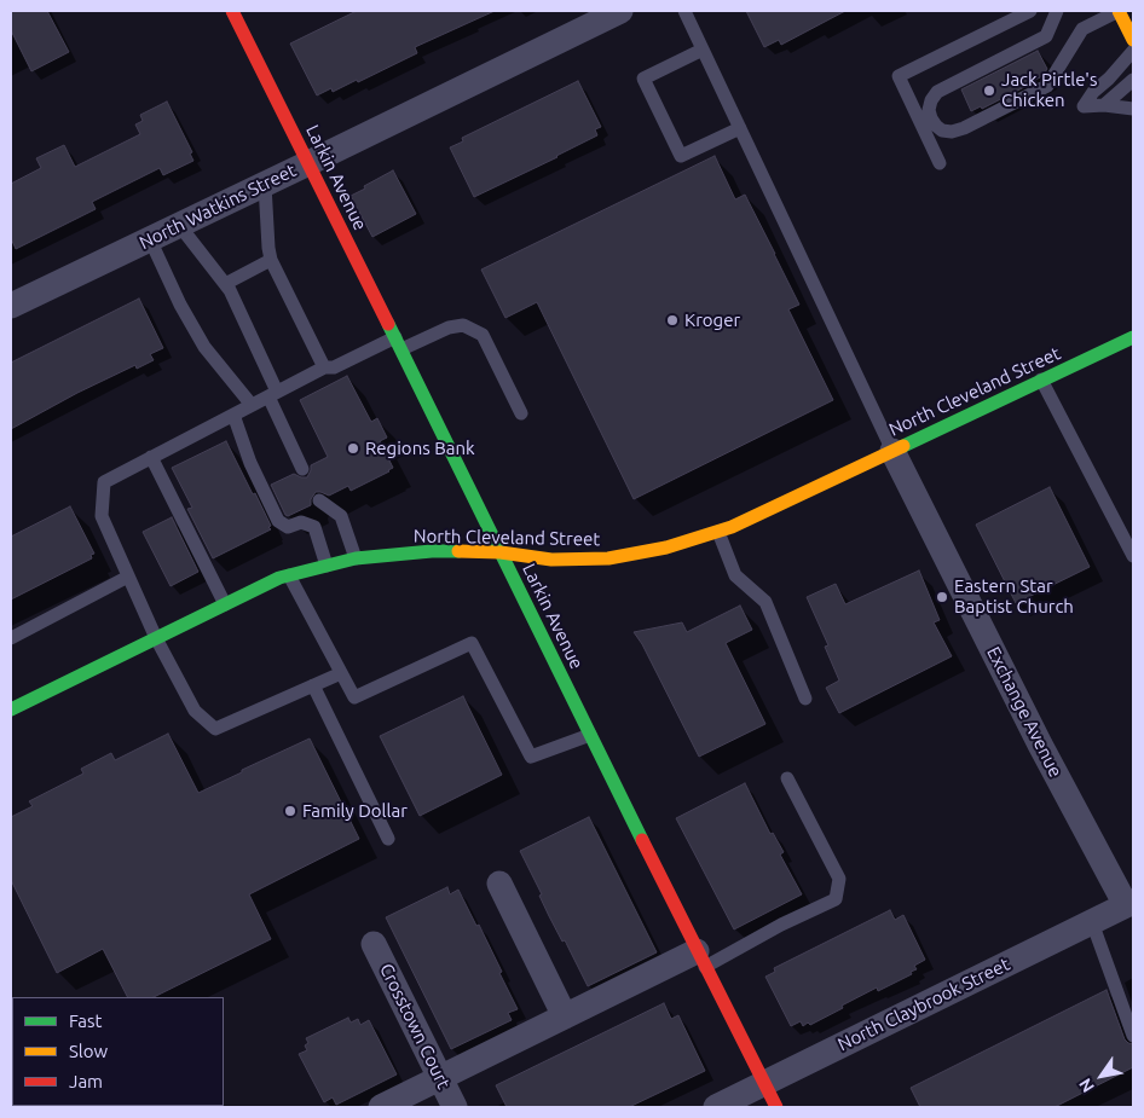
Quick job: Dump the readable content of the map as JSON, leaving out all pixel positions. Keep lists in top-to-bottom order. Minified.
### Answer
{"streets":{"main road":["Larkin Avenue","North Cleveland Street"],"street":["North Watkins Street","Exchange Avenue","North Claybrook Street","Crosstown Court"]},"crossings":[["Larkin Avenue","North Watkins Street"],["Larkin Avenue","North Cleveland Street"],["Larkin Avenue","North Claybrook Street"],["North Cleveland Street","Exchange Avenue"],["Exchange Avenue","North Claybrook Street"]],"places":["Jack Pirtle's Chicken","Kroger","Regions Bank","Eastern Star Baptist Church","Family Dollar"],"legend":["Fast","Slow","Jam"],"north":"bottom left"}
